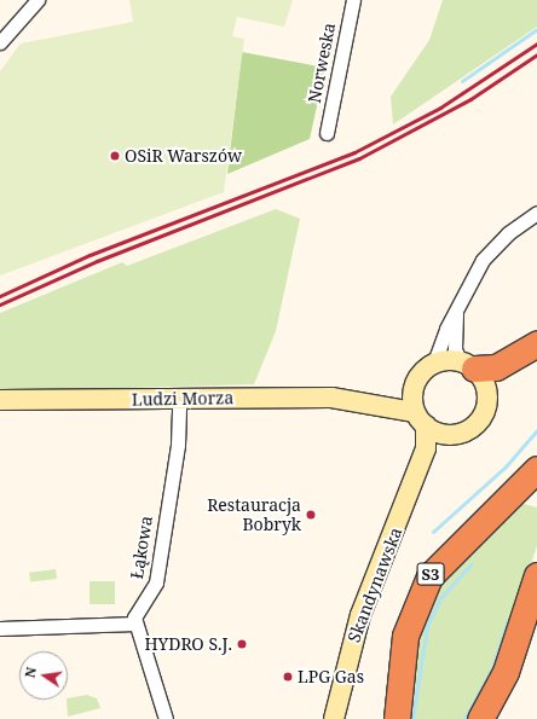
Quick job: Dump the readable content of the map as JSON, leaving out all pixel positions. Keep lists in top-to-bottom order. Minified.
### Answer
{"streets":{"highway":["S3"],"street":["Norweska","Ludzi Morza","Łąkowa","Skandynawska"]},"crossings":[["Ludzi Morza","Łąkowa"],["Ludzi Morza","Skandynawska"]],"places":["OSiR Warszów","Restauracja Bobryk","HYDRO S.J.","LPG Gas"],"north":"left"}
